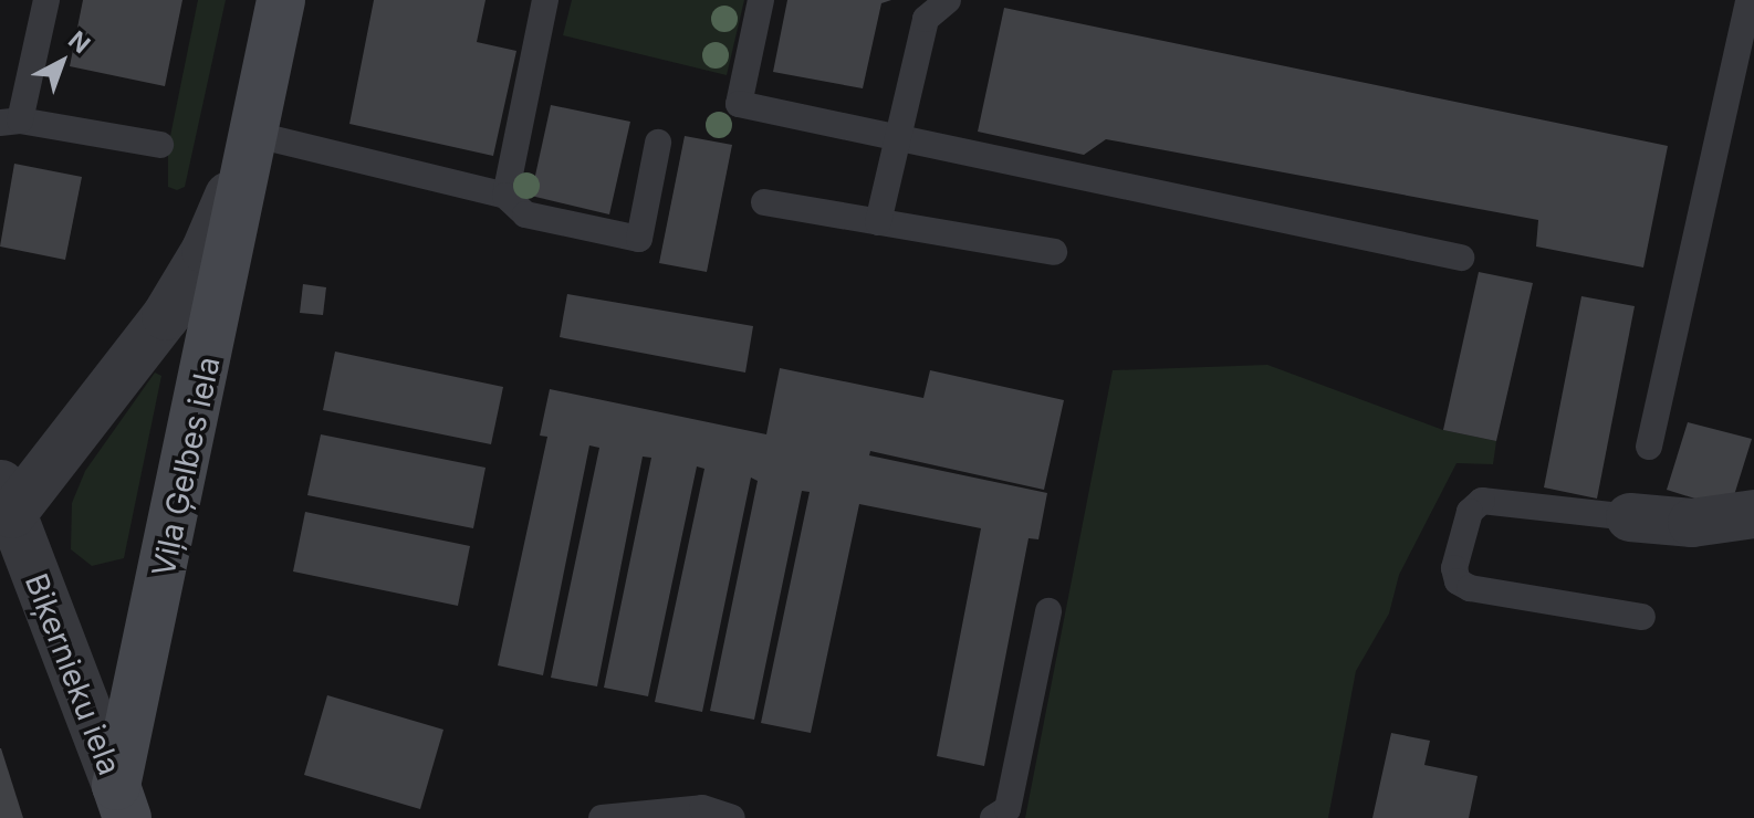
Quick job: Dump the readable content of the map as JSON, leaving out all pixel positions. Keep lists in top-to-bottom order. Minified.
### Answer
{"streets":{"street":["Viļa Ģelbes iela","Biķernieku iela"]},"crossings":[["Viļa Ģelbes iela","Biķernieku iela"]],"north":"top right"}
